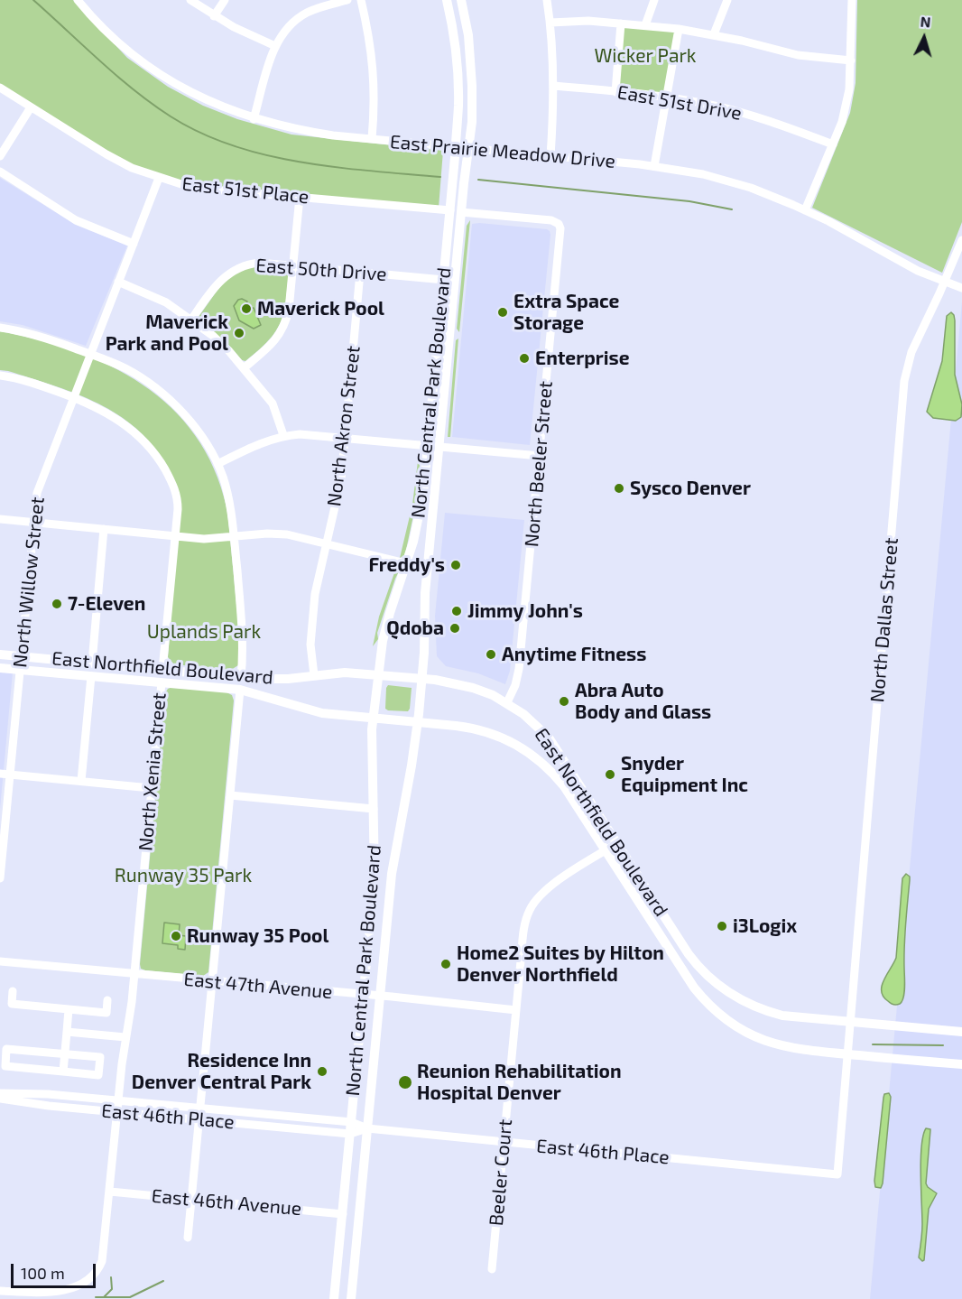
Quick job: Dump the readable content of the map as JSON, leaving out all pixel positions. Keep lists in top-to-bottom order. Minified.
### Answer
{"streets":{"main road":["North Central Park Boulevard","East Northfield Boulevard"],"street":["East 51st Drive","East Prairie Meadow Drive","East 51st Place","East 50th Drive","North Akron Street","North Beeler Street","North Willow Street","North Dallas Street","North Xenia Street","East 47th Avenue","East 46th Place","Beeler Court","East 46th Avenue"]},"crossings":[["East Prairie Meadow Drive","North Central Park Boulevard"],["East Prairie Meadow Drive","North Dallas Street"],["East 51st Place","North Central Park Boulevard"],["East 51st Place","North Willow Street"],["East 50th Drive","North Central Park Boulevard"],["East 50th Drive","North Akron Street"],["North Central Park Boulevard","North Beeler Street"],["North Central Park Boulevard","East Northfield Boulevard"],["North Central Park Boulevard","East 47th Avenue"],["North Central Park Boulevard","East 46th Place"],["North Central Park Boulevard","East 46th Avenue"],["North Akron Street","East Northfield Boulevard"],["North Beeler Street","East Northfield Boulevard"],["North Willow Street","East Northfield Boulevard"],["North Willow Street","North Xenia Street"],["North Dallas Street","East Northfield Boulevard"],["East Northfield Boulevard","North Xenia Street"],["East Northfield Boulevard","East 46th Place"],["East Northfield Boulevard","Beeler Court"],["North Xenia Street","East 47th Avenue"],["North Xenia Street","East 46th Place"],["North Xenia Street","East 46th Avenue"],["East 47th Avenue","Beeler Court"],["East 46th Place","Beeler Court"]],"parks":["Wicker Park","Uplands Park","Runway 35 Park"],"places":["Maverick Pool","Extra Space Storage","Maverick Park and Pool","Enterprise","Sysco Denver","Freddy's","7-Eleven","Jimmy John's","Qdoba","Anytime Fitness","Abra Auto Body and Glass","Snyder Equipment Inc","i3Logix","Runway 35 Pool","Home2 Suites by Hilton Denver Northfield","Residence Inn Denver Central Park","Reunion Rehabilitation Hospital Denver"],"scale_bar":"100 m","north":"top"}
